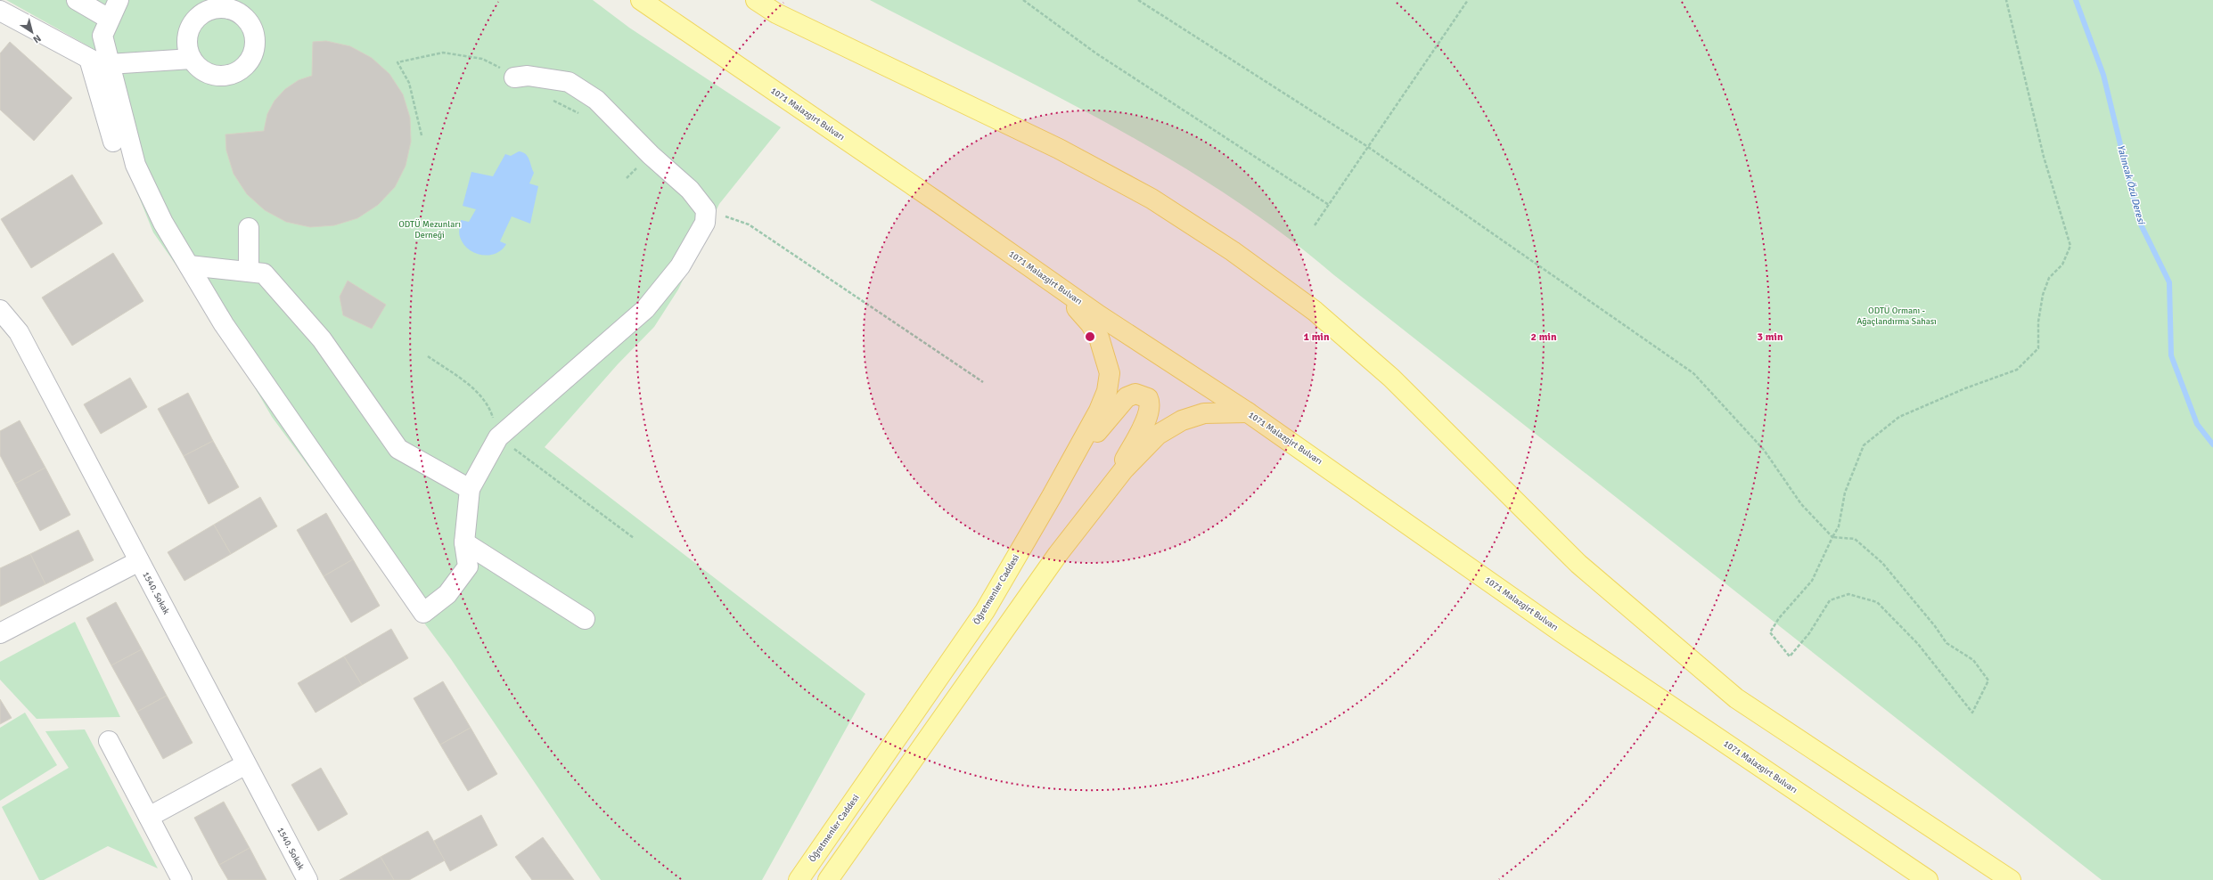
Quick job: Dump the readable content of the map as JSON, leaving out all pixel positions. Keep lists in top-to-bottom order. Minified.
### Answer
{"streets":{"main road":["1071 Malazgirt Bulvarı","Öğretmenler Caddesi"],"street":["1540. Sokak"]},"crossings":[["1071 Malazgirt Bulvarı","Öğretmenler Caddesi"]],"water":["Yalıncak Özü Deresi"],"parks":["ODTÜ Mezunları Derneği","ODTÜ Ormanı - Ağaçlandırma Sahası"],"north":"bottom right","rings":["1 min","2 min","3 min"]}
